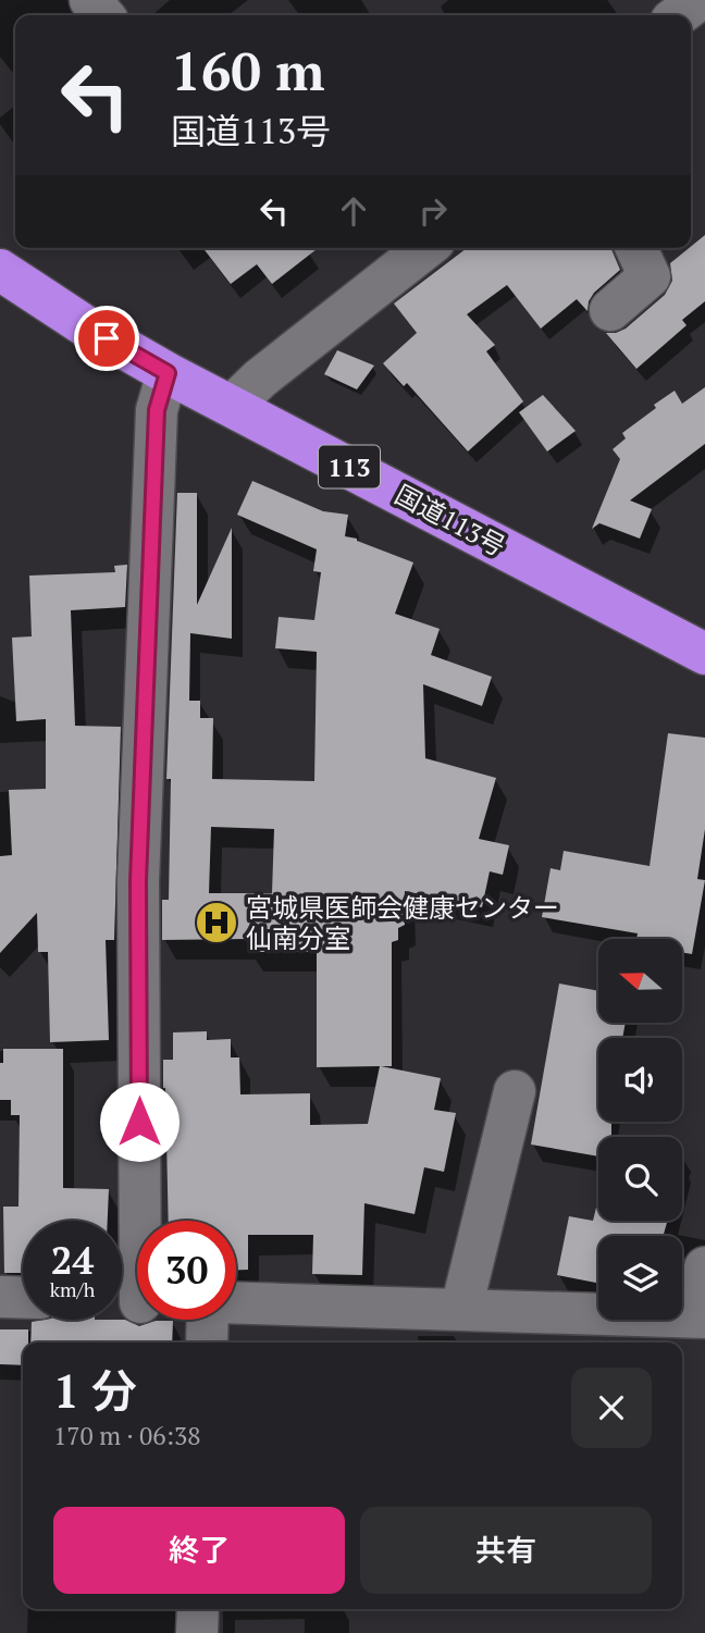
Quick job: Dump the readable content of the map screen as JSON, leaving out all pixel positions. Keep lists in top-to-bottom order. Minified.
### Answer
{"streets":{"highway":["113","国道113号"]},"places":{"hospital":["宮城県医師会健康センター 仙南分室"]},"north":"left","page":{"turn":["160 m","国道113号"],"speed":"24 km/h","limit":"30","heading":["1 分","170 m · 06:38"],"buttons":["終了","共有"]}}
